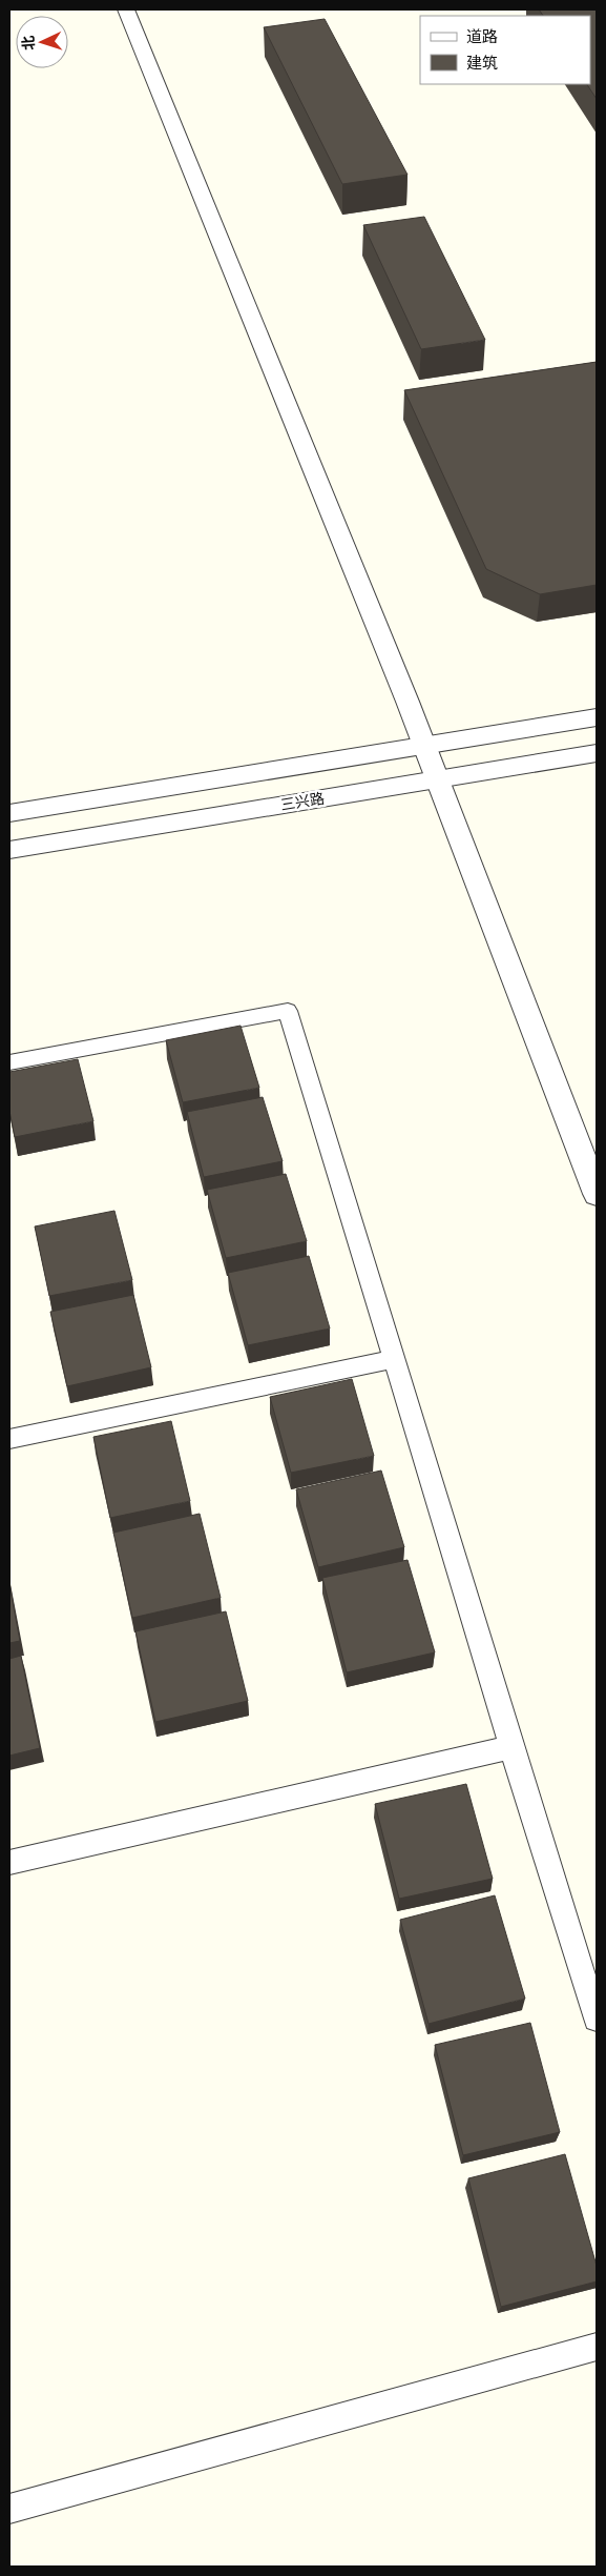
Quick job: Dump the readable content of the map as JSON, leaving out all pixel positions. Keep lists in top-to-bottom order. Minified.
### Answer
{"streets":{"street":["三兴路"]},"legend":["道路","建筑"],"north":"left"}
